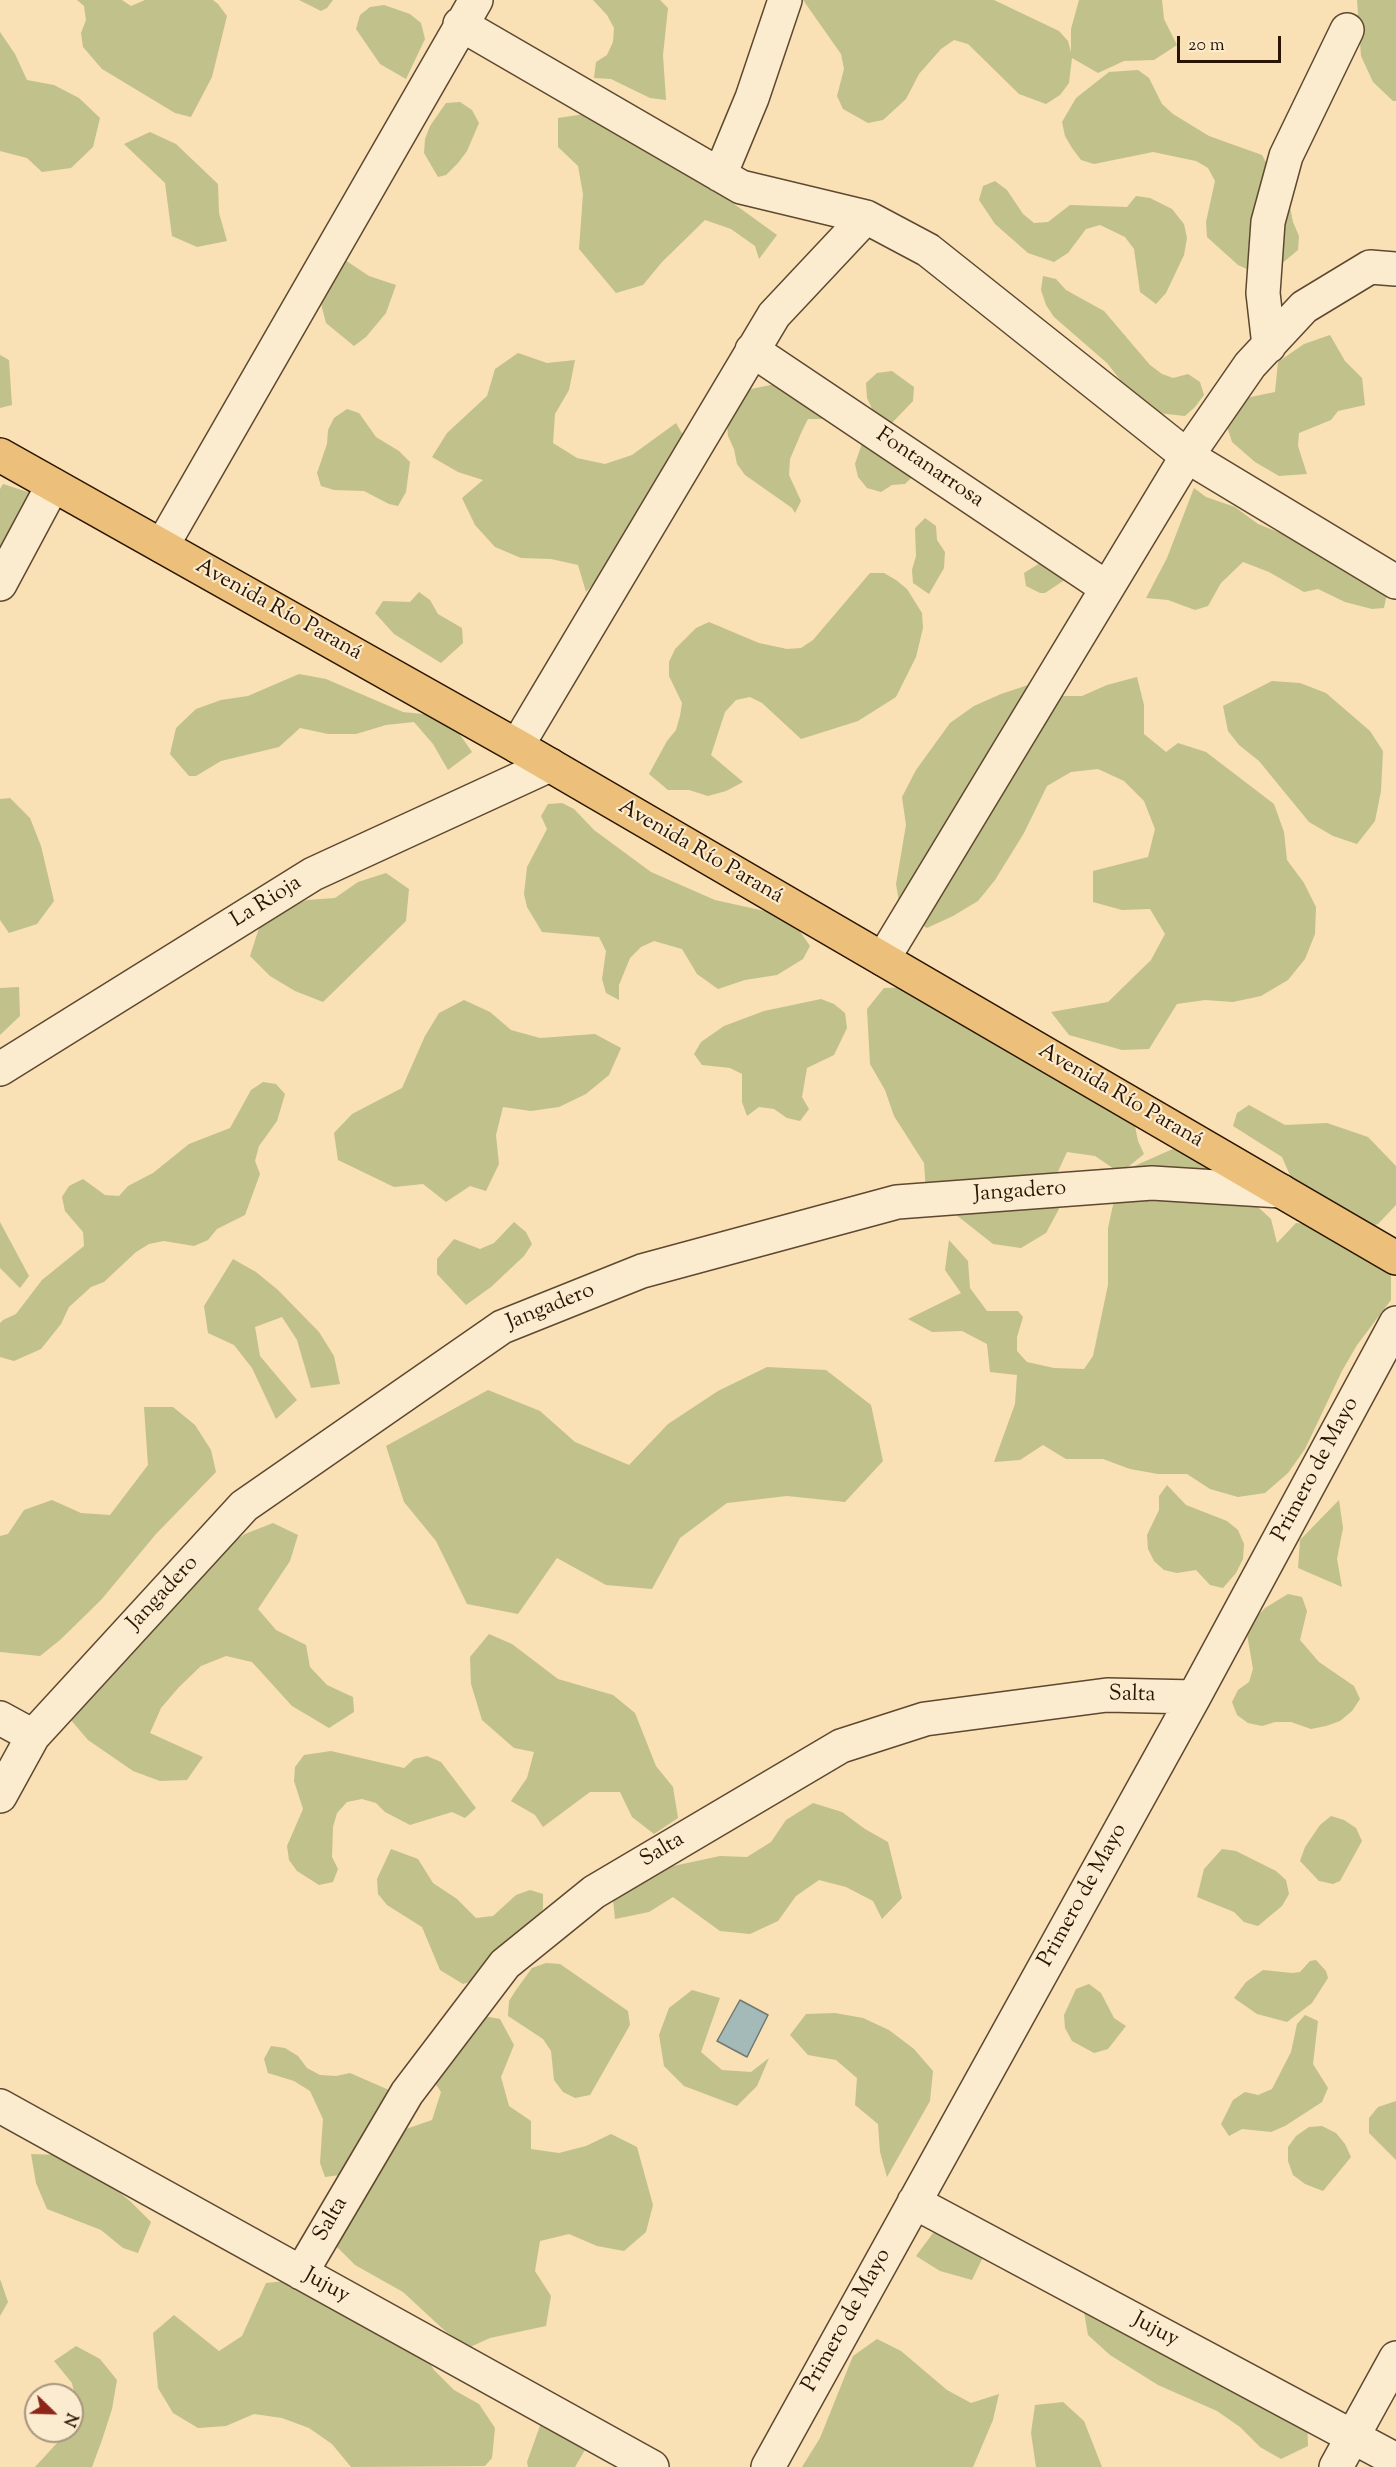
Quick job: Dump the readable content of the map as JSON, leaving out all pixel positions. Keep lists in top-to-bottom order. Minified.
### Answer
{"streets":{"main road":["Avenida Río Paraná"],"street":["Fontanarrosa","La Rioja","Jangadero","Primero de Mayo","Salta","Jujuy"]},"crossings":[["Avenida Río Paraná","La Rioja"],["Avenida Río Paraná","Jangadero"],["Primero de Mayo","Salta"],["Primero de Mayo","Jujuy"],["Salta","Jujuy"]],"scale_bar":"20 m","north":"bottom right"}
